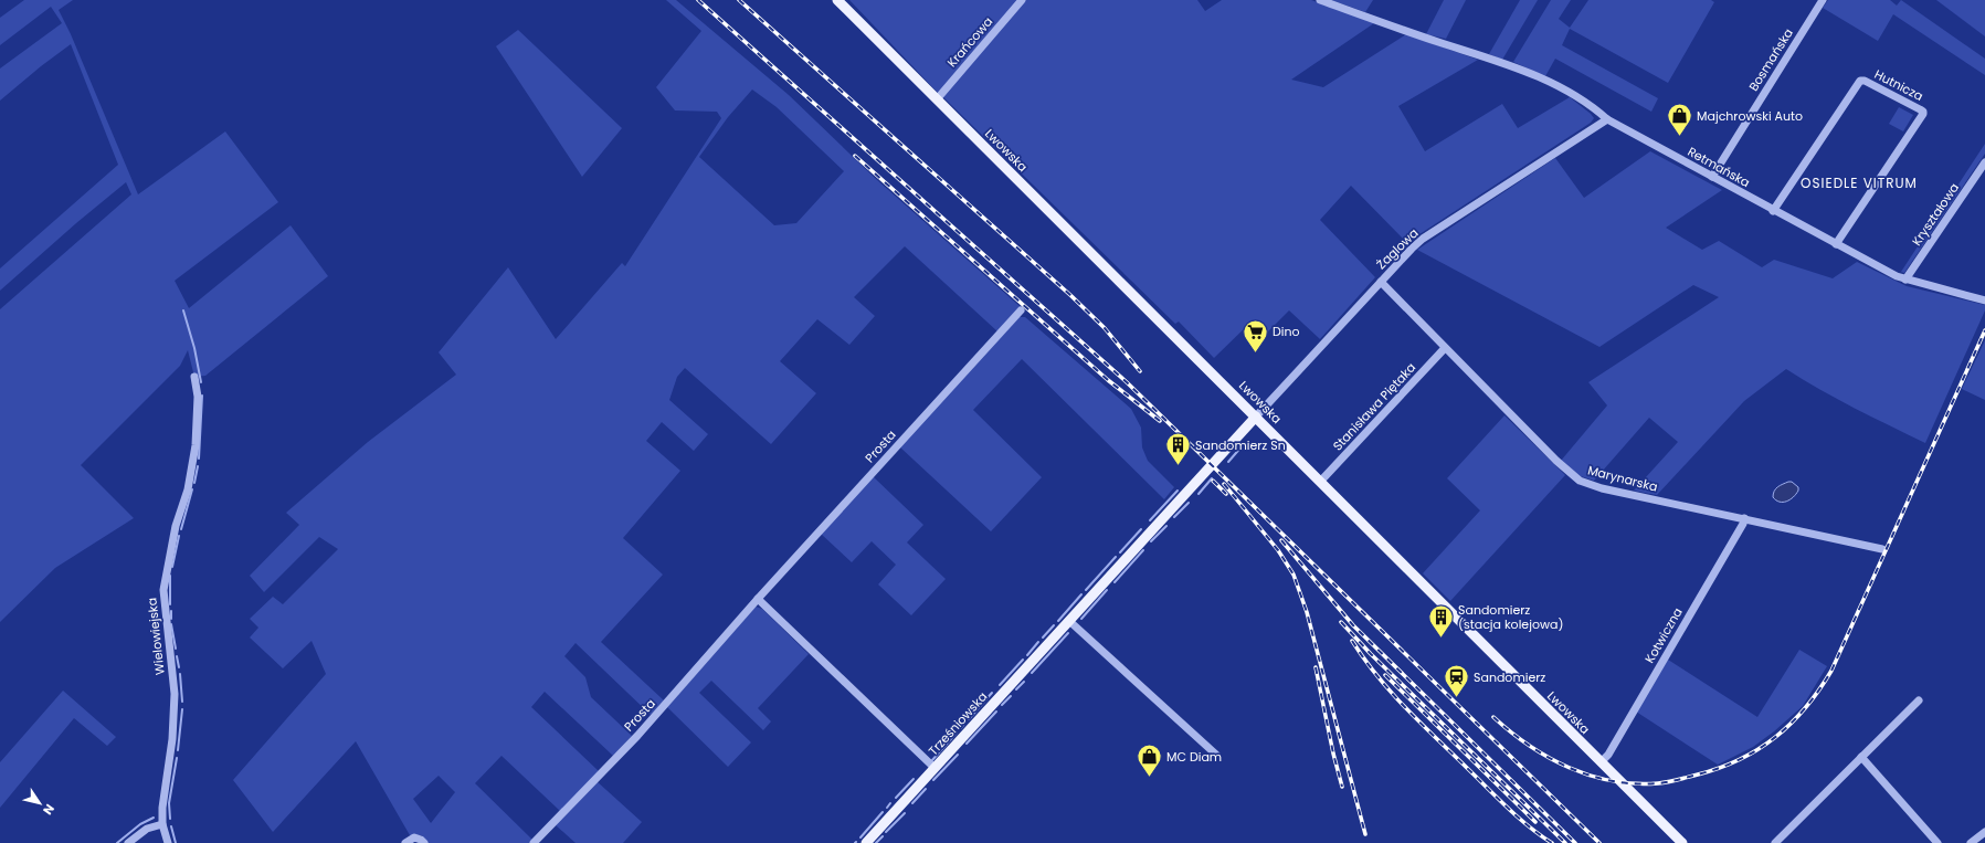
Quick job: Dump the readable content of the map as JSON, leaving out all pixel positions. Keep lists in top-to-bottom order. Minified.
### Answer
{"streets":{"main road":["Lwowska","Trześniowska"],"street":["Krańcowa","Bosmańska","Hutnicza","Retmańska","Kryształowa","Żaglowa","Stanisława Piętaka","Prosta","Marynarska","Kotwiczna","Wielowiejska"]},"crossings":[["Krańcowa","Lwowska"],["Bosmańska","Retmańska"],["Hutnicza","Retmańska"],["Lwowska","Żaglowa"],["Lwowska","Stanisława Piętaka"],["Lwowska","Kotwiczna"],["Lwowska","Trześniowska"],["Retmańska","Kryształowa"],["Retmańska","Żaglowa"],["Żaglowa","Marynarska"],["Żaglowa","Trześniowska"],["Stanisława Piętaka","Marynarska"],["Marynarska","Kotwiczna"]],"districts":["OSIEDLE VITRUM"],"places":{"shop":["Majchrowski Auto","MC Diam"],"supermarket":["Dino"],"building":["Sandomierz Sn","Sandomierz (stacja kolejowa)"],"station":["Sandomierz"]},"north":"bottom right"}
